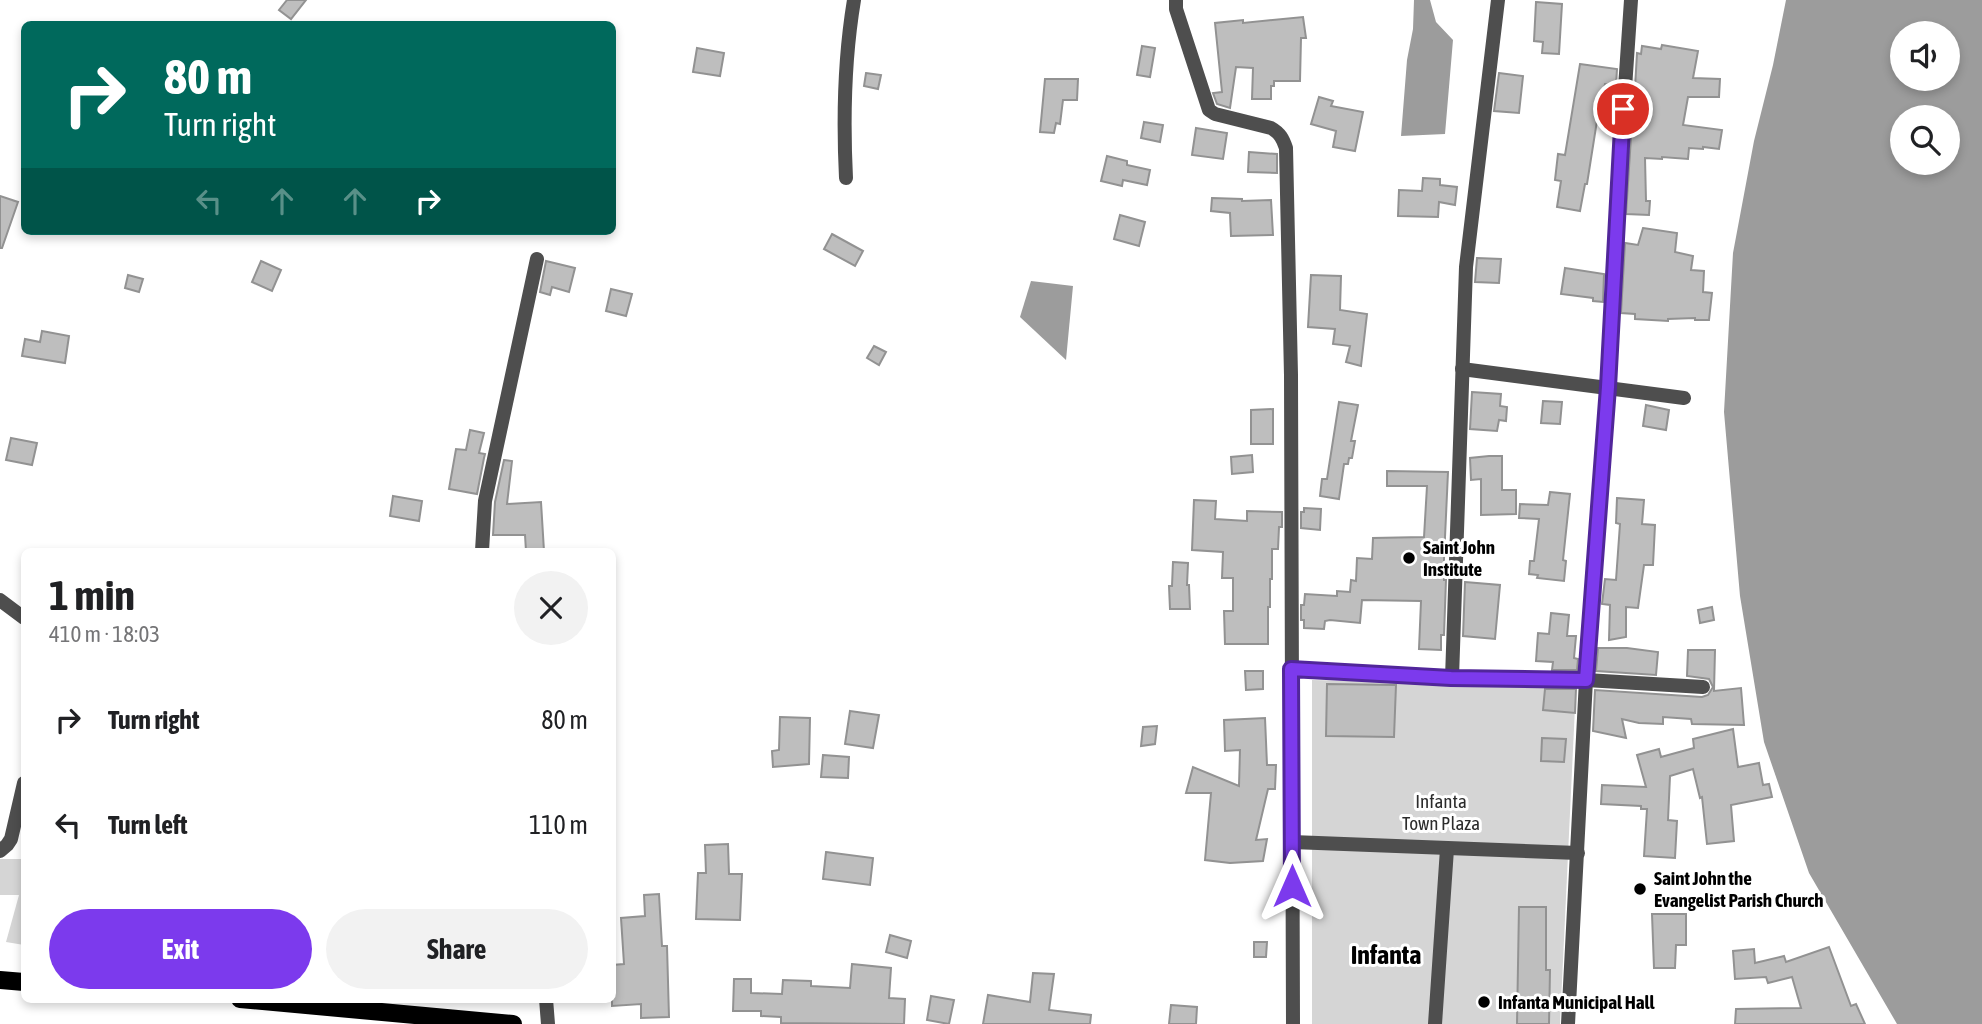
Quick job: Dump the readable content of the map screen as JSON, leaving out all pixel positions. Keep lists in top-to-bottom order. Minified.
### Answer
{"districts":["Infanta"],"parks":["Infanta Town Plaza"],"places":["Saint John Institute","Saint John the Evangelist Parish Church","Infanta Municipal Hall"],"page":{"turn":["80 m","Turn right"],"heading":["1 min","410 m · 18:03"],"list":[{"name":"Turn right","value":"80 m"},{"name":"Turn left","value":"110 m"}],"buttons":["Exit","Share"]}}
